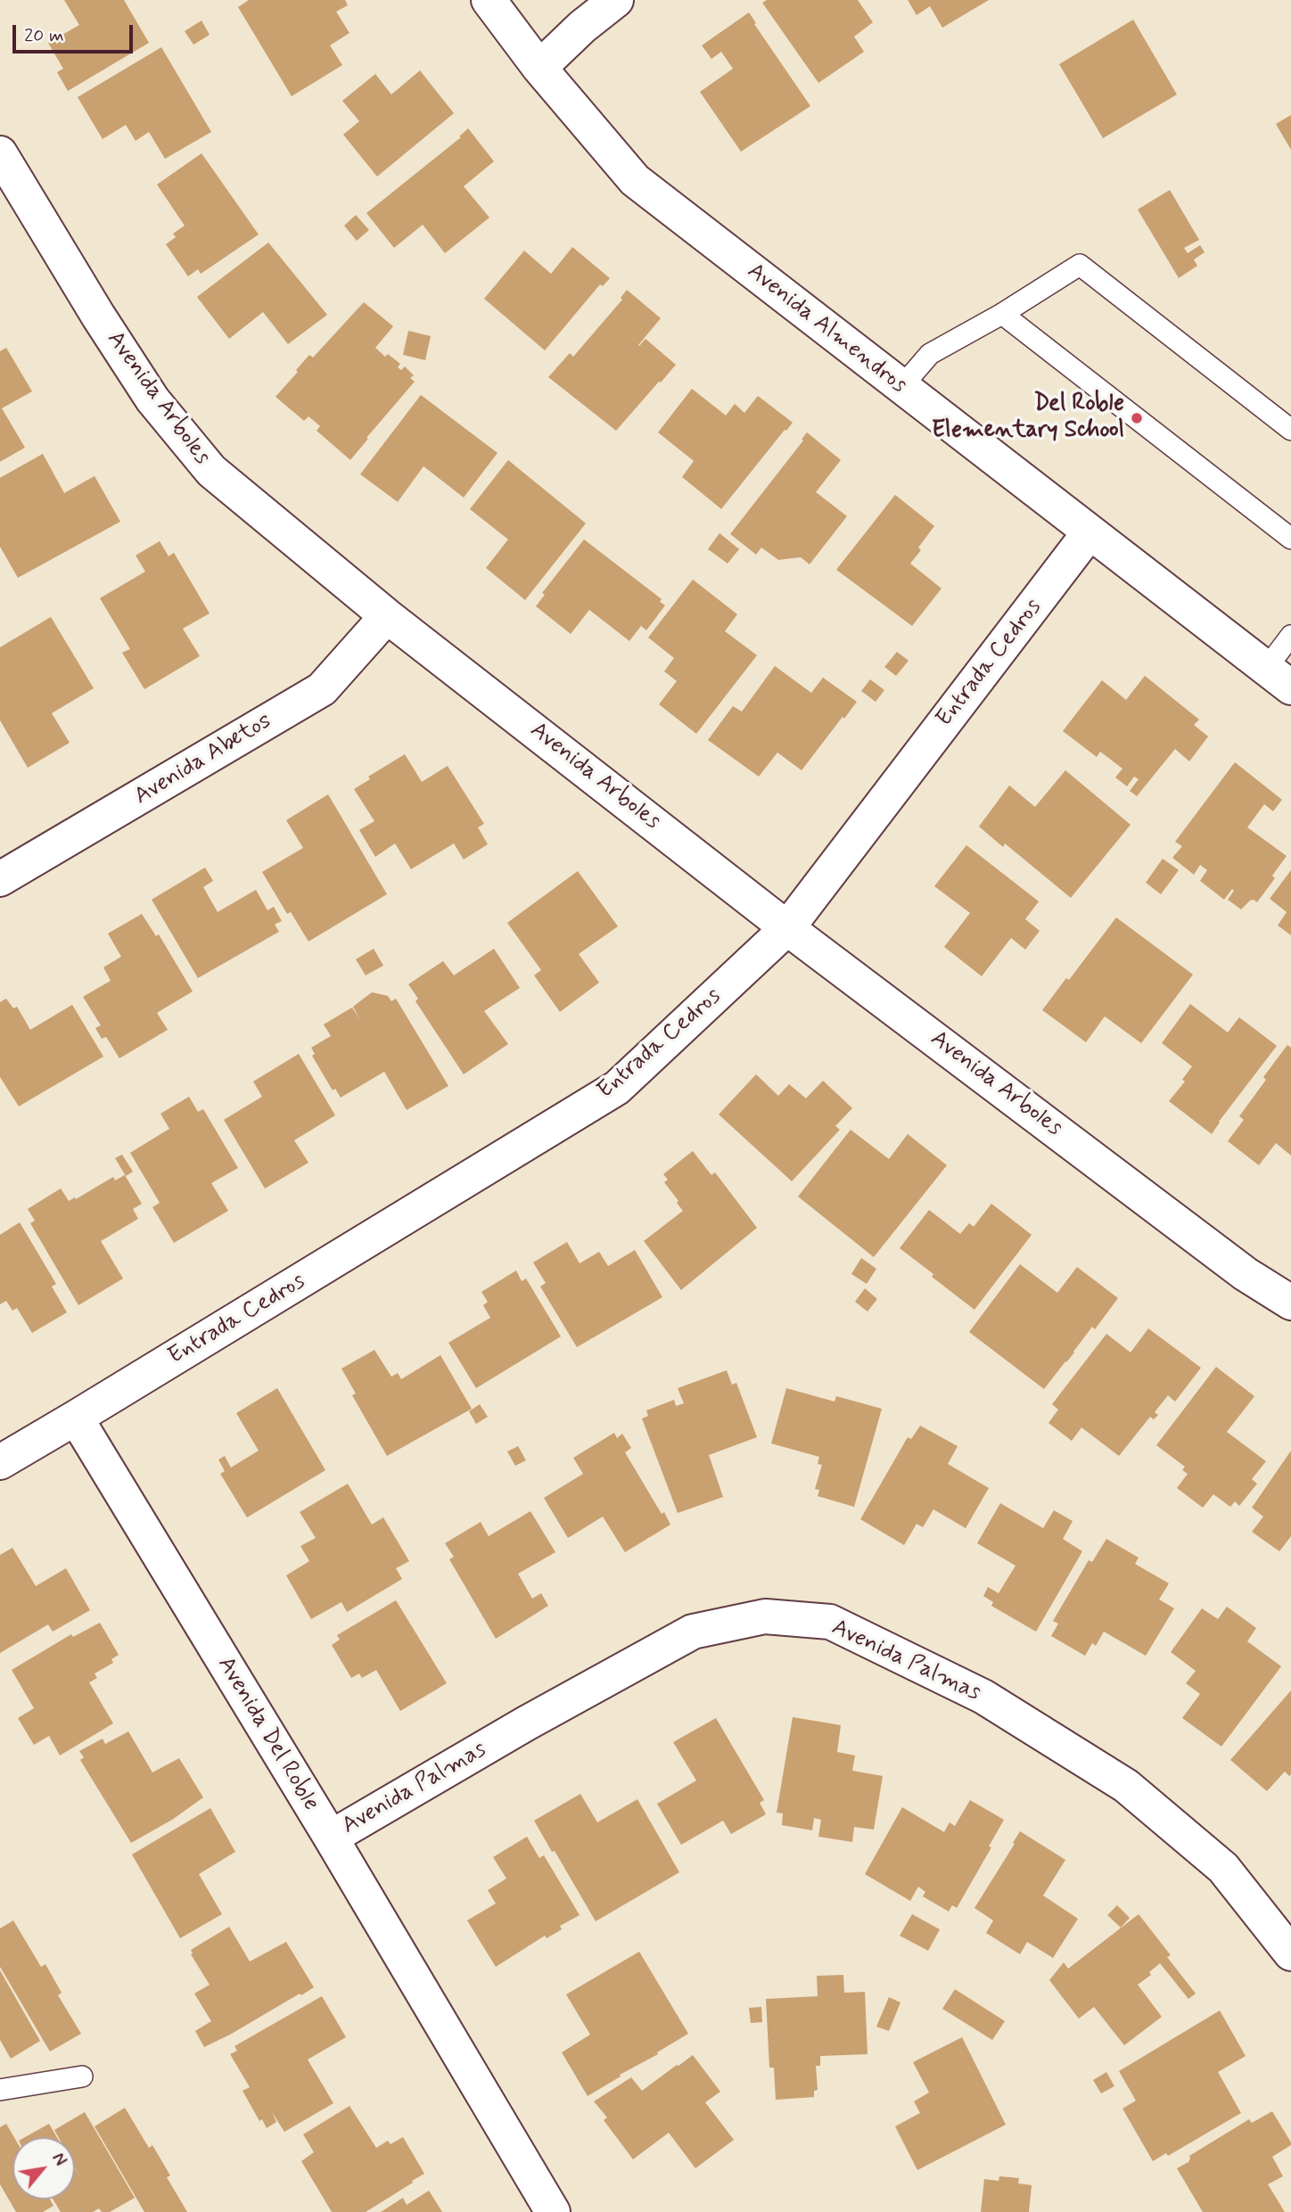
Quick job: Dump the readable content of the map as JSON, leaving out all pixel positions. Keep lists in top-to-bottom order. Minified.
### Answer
{"streets":{"street":["Avenida Almendros","Avenida Arboles","Entrada Cedros","Avenida Abetos","Avenida Palmas","Avenida Del Roble"]},"crossings":[["Avenida Almendros","Entrada Cedros"],["Avenida Arboles","Entrada Cedros"],["Avenida Arboles","Avenida Abetos"],["Entrada Cedros","Avenida Del Roble"],["Avenida Palmas","Avenida Del Roble"]],"places":["Del Roble Elementary School"],"scale_bar":"20 m","north":"top right"}
